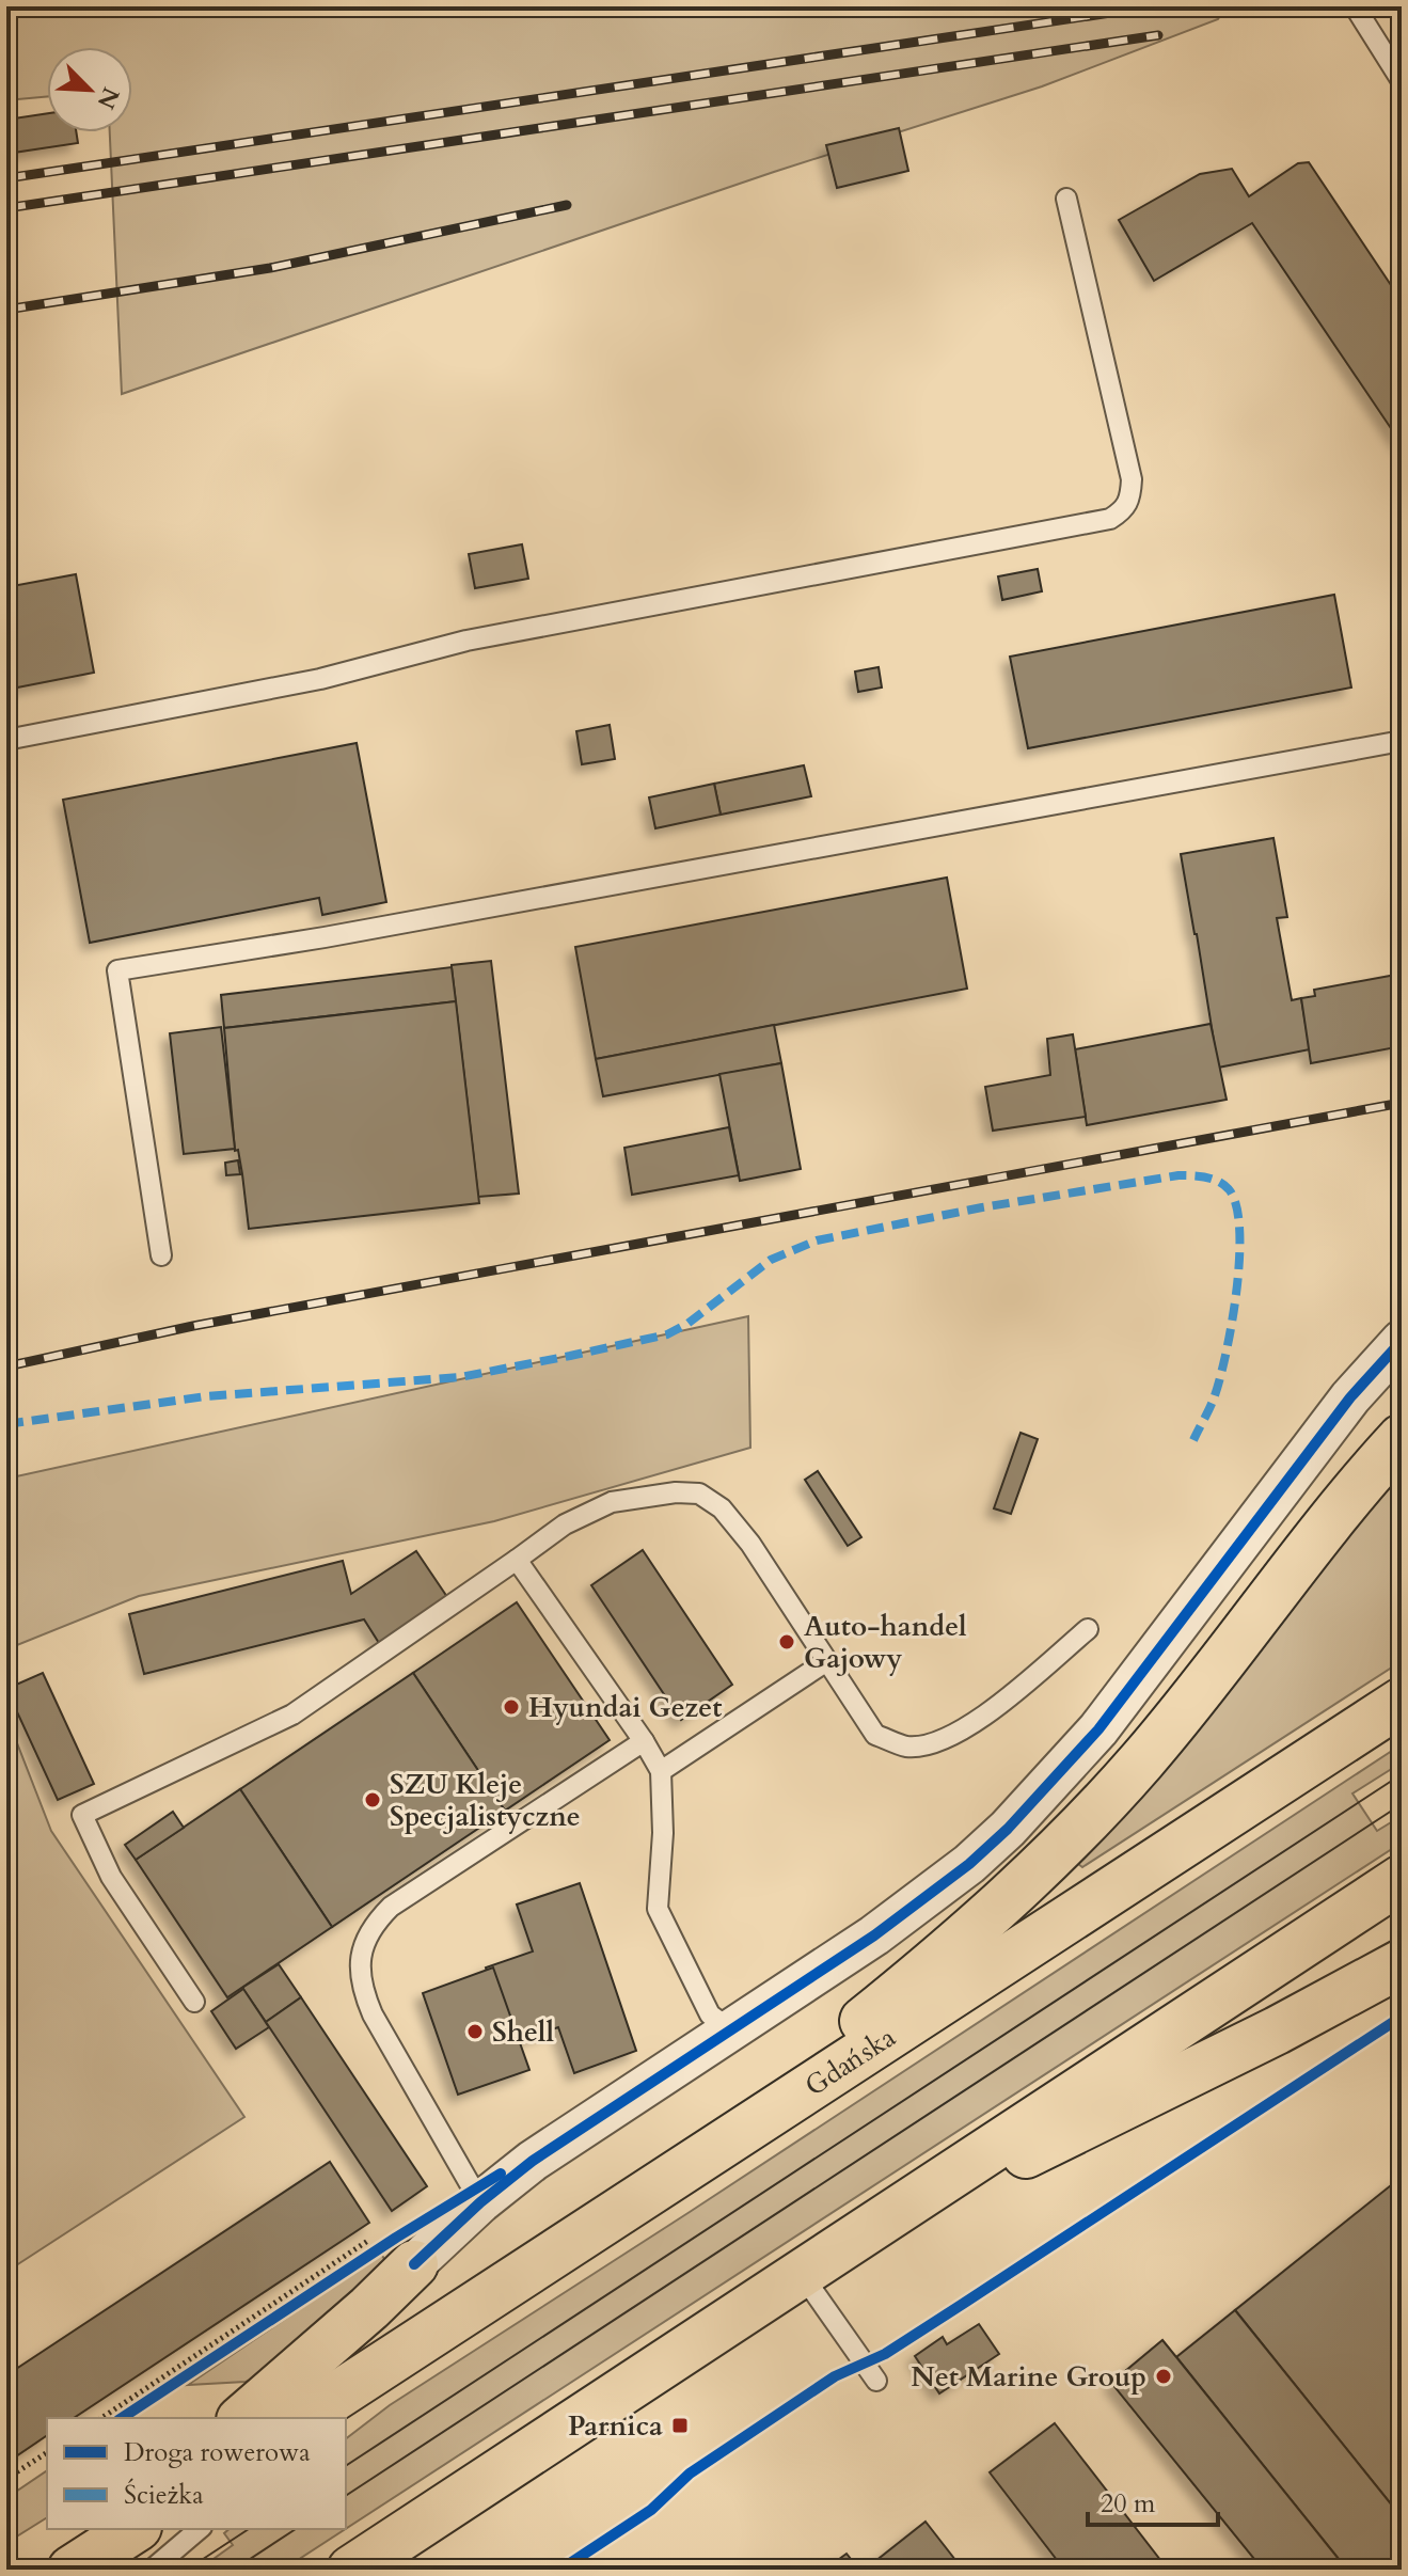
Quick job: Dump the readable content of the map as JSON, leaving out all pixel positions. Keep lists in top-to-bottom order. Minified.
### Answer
{"streets":{"main road":["Gdańska"]},"places":{"other":["Auto-handel Gajowy","Hyundai Gezet","SZU Kleje Specjalistyczne","Shell","Net Marine Group"],"transit":["Parnica"]},"legend":["Droga rowerowa","Ścieżka"],"scale_bar":"20 m","north":"bottom right"}
